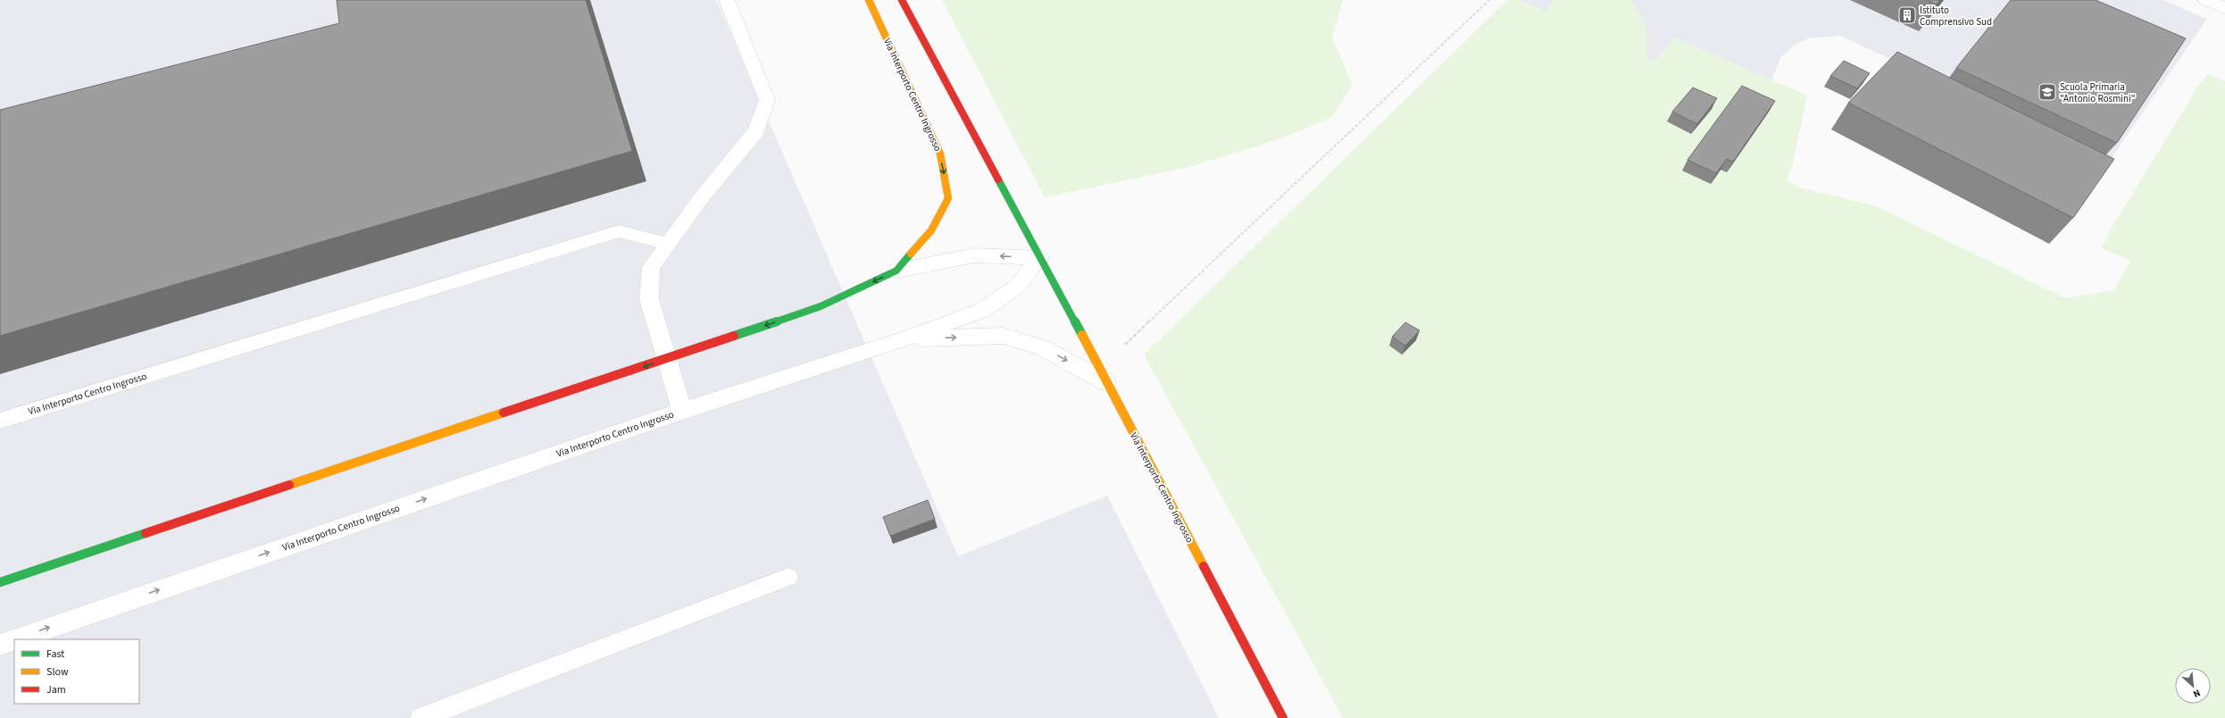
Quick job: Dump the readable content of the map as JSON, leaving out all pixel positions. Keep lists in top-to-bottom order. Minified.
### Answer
{"streets":{"street":["Via Interporto Centro Ingrosso"]},"places":{"building":["Istituto Comprensivo Sud"],"school or university":["Scuola Primaria \"Antonio Rosmini\""]},"legend":["Fast","Slow","Jam"],"north":"bottom right"}
